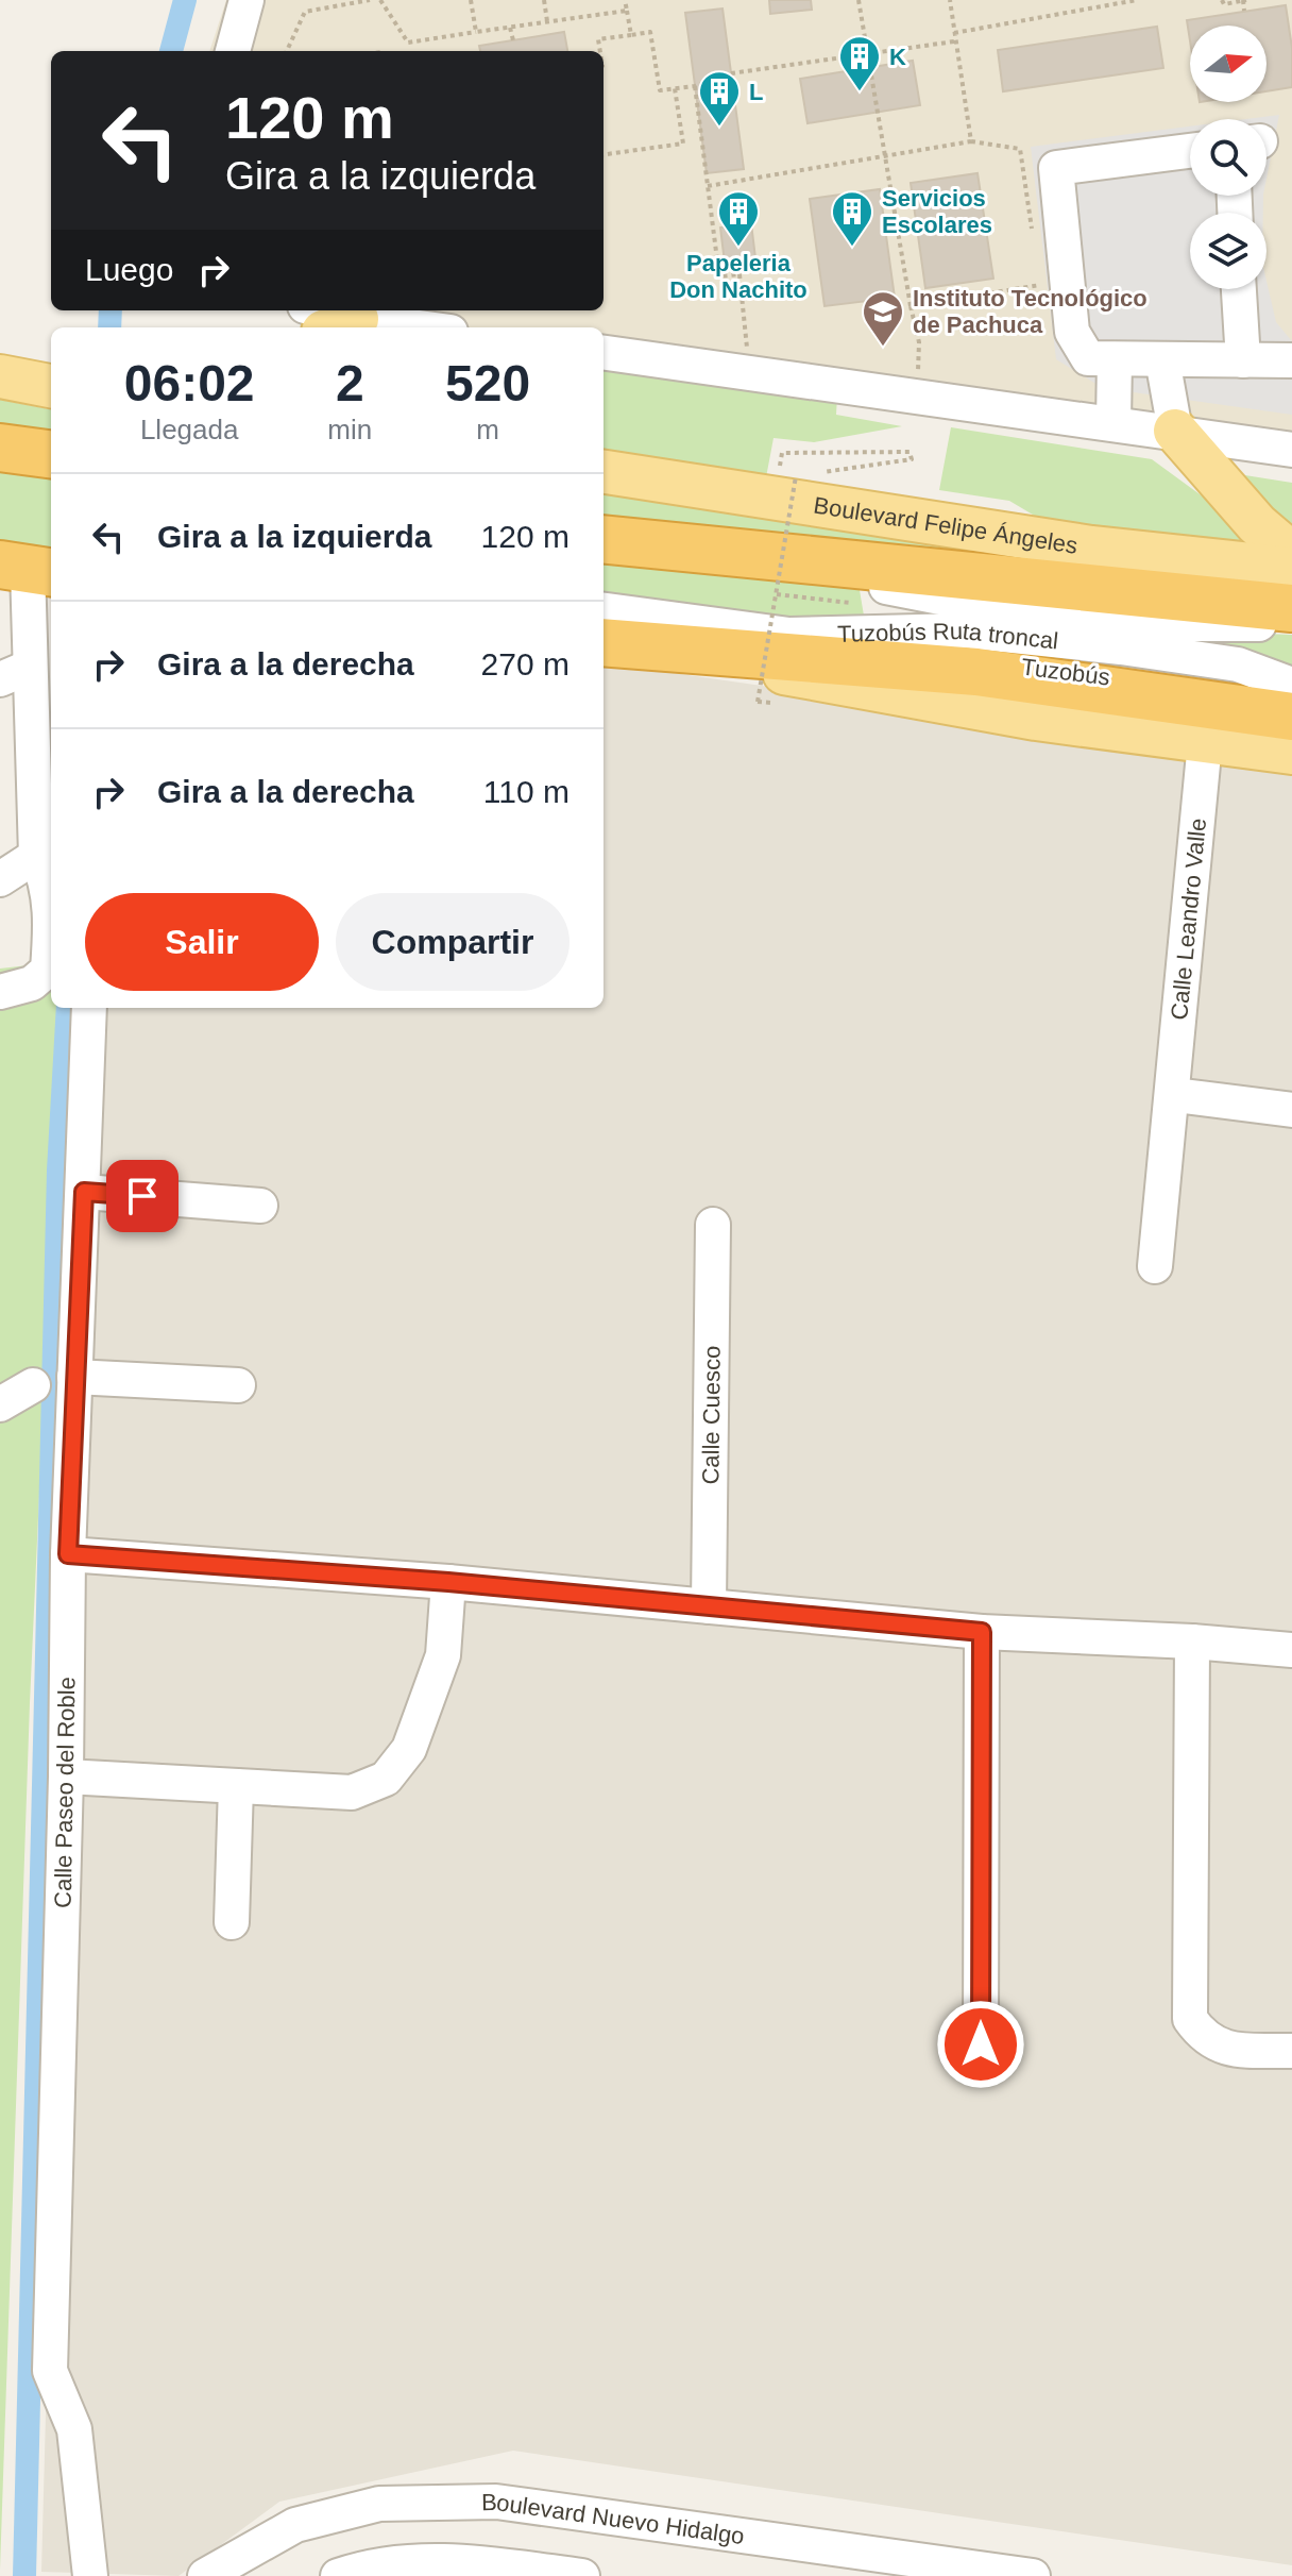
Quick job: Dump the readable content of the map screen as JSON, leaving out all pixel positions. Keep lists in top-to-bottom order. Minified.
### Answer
{"streets":{"highway":["Boulevard Felipe Ángeles"],"street":["Tuzobús Ruta troncal","Calle Leandro Valle","Calle Cuesco","Calle Paseo del Roble","Boulevard Nuevo Hidalgo"]},"crossings":[["Boulevard Felipe Ángeles","Tuzobús Ruta troncal"]],"places":{"building":["K","L","Papeleria Don Nachito","Servicios Escolares"],"school or university":["Instituto Tecnológico de Pachuca"]},"north":"right","page":{"turn":["120 m","Gira a la izquierda"],"then":"Luego","eta":["06:02","Llegada","2","min","520","m"],"list":[{"name":"Gira a la izquierda","value":"120 m"},{"name":"Gira a la derecha","value":"270 m"},{"name":"Gira a la derecha","value":"110 m"}],"buttons":["Salir","Compartir"]}}
